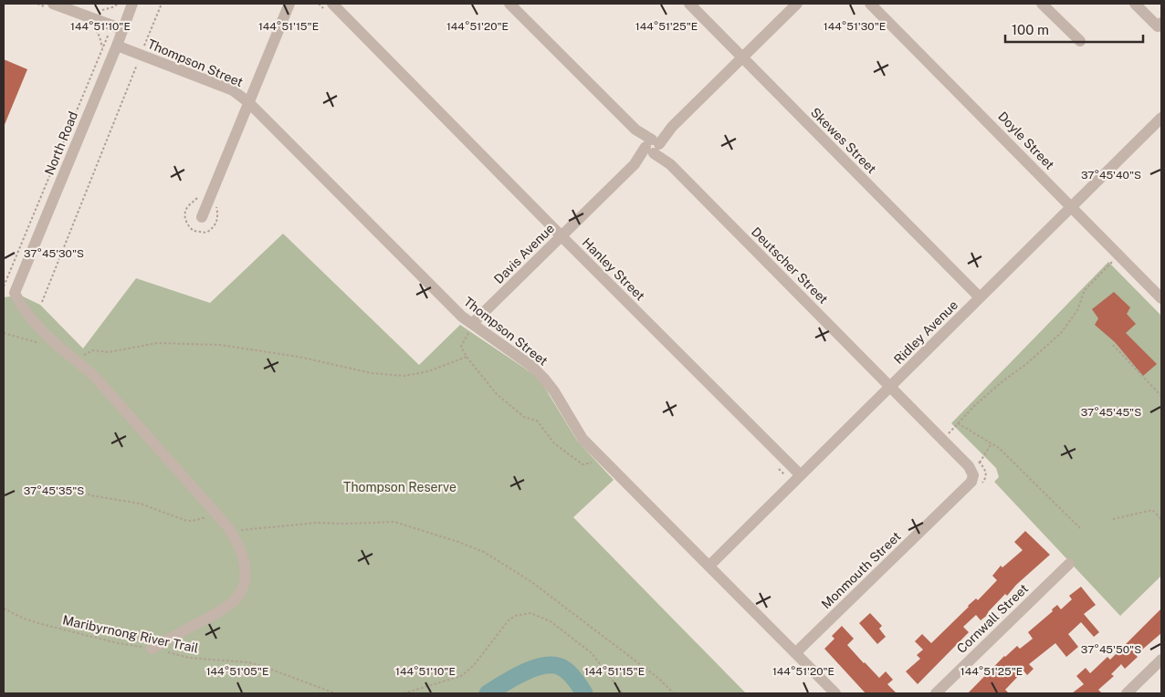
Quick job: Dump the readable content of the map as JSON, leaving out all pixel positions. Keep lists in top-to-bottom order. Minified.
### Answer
{"streets":{"street":["Thompson Street","Skewes Street","Doyle Street","North Road","Davis Avenue","Deutscher Street","Hanley Street","Ridley Avenue","Monmouth Street","Cornwall Street"],"path":["Maribyrnong River Trail"]},"crossings":[["Thompson Street","North Road"],["Thompson Street","Davis Avenue"],["Thompson Street","Ridley Avenue"],["Thompson Street","Monmouth Street"],["Skewes Street","Davis Avenue"],["Skewes Street","Ridley Avenue"],["Doyle Street","Ridley Avenue"],["Davis Avenue","Deutscher Street"],["Davis Avenue","Hanley Street"],["Deutscher Street","Ridley Avenue"],["Deutscher Street","Monmouth Street"],["Hanley Street","Ridley Avenue"],["Ridley Avenue","Monmouth Street"]],"parks":["Thompson Reserve"],"scale_bar":"100 m","coordinates":["144°51'10\"E","144°51'15\"E","144°51'20\"E","144°51'25\"E","144°51'30\"E","37°45'40\"S","37°45'30\"S","37°45'45\"S","37°45'35\"S","37°45'50\"S","144°51'05\"E"]}
